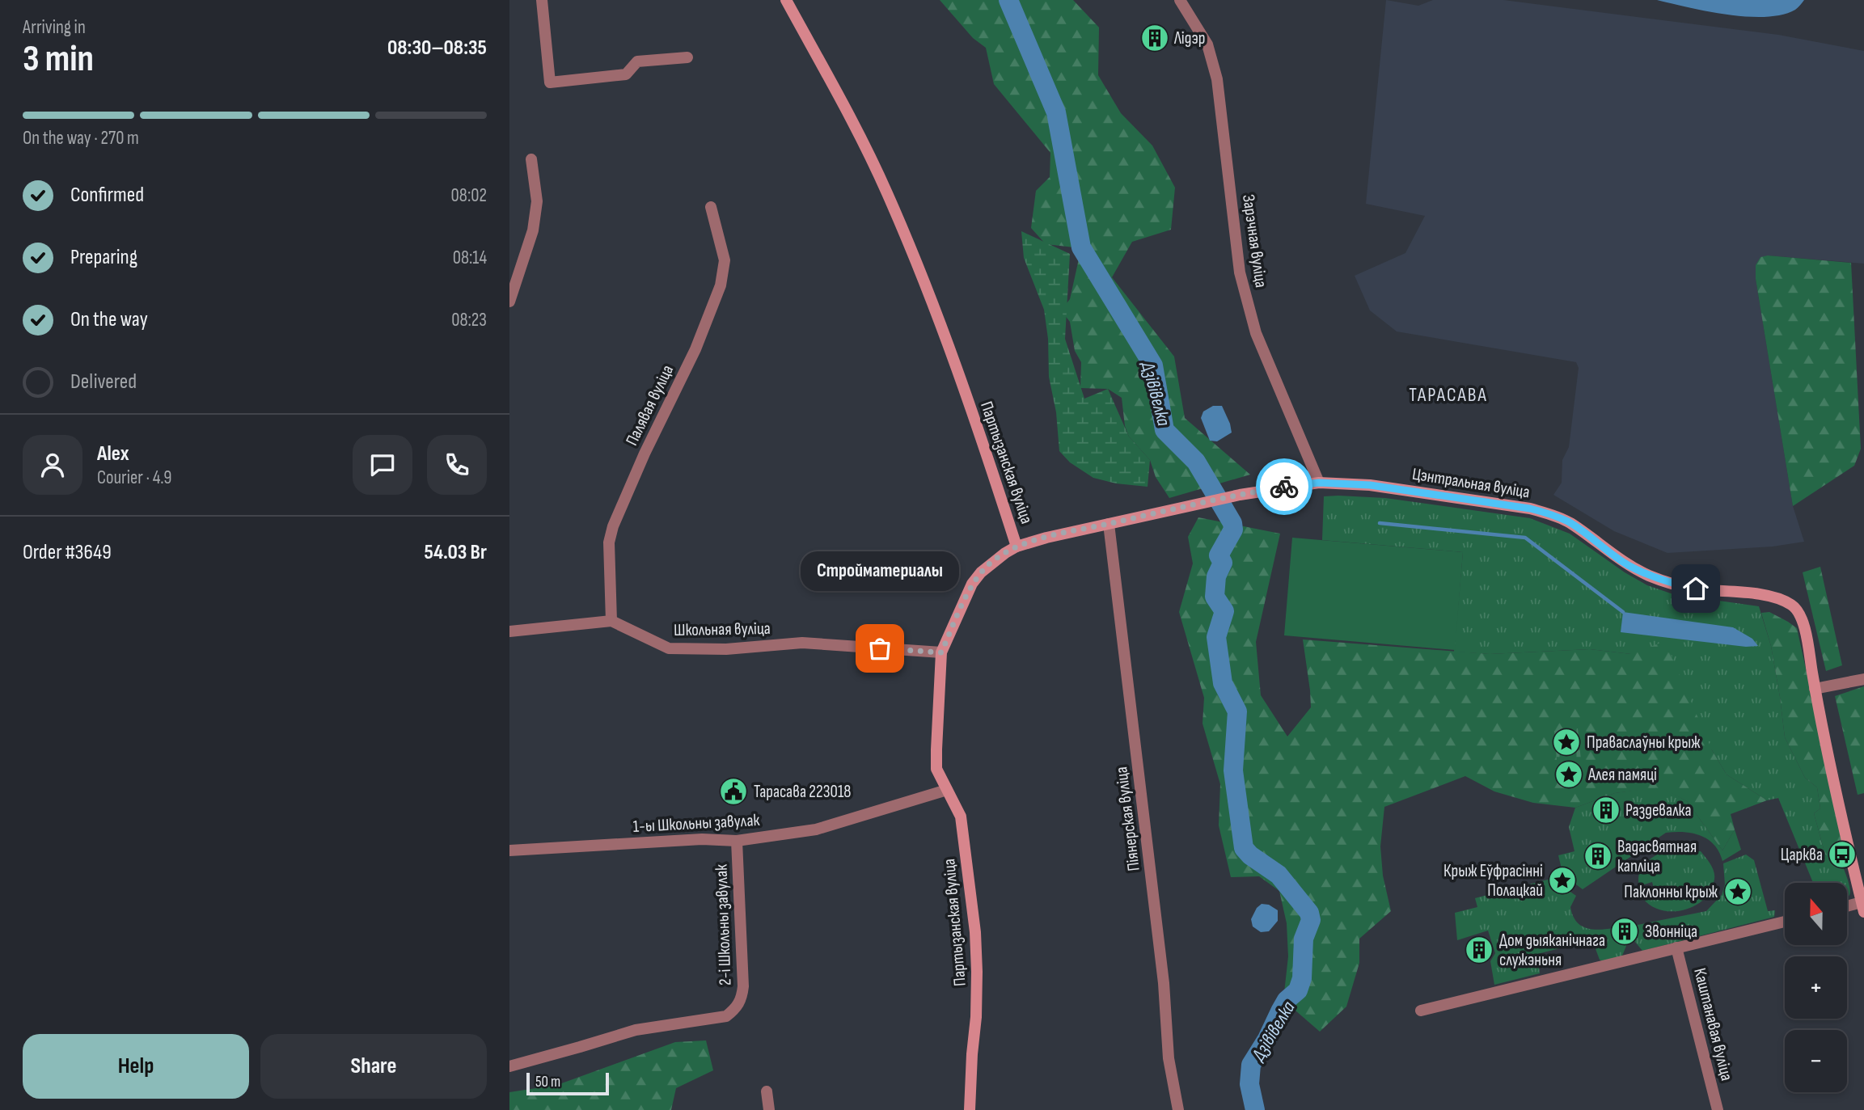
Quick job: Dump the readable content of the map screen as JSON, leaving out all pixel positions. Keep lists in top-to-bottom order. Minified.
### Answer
{"streets":{"street":["Зарэчная вуліца","Палявая вуліца","Партызанская вуліца","Цэнтральная вуліца","Школьная вуліца","Піянерская вуліца","1-ы Школьны завулак","2-і Школьны завулак","Каштанавая вуліца"]},"crossings":[["Зарэчная вуліца","Цэнтральная вуліца"],["Палявая вуліца","Школьная вуліца"],["Партызанская вуліца","Цэнтральная вуліца"],["Партызанская вуліца","Школьная вуліца"],["Партызанская вуліца","1-ы Школьны завулак"],["Цэнтральная вуліца","Піянерская вуліца"],["1-ы Школьны завулак","2-і Школьны завулак"]],"districts":["ТАРАСАВА"],"water":["Дзівівелка"],"places":{"building":["Лідэр","Раздевалка","Вадасвятная капліца","Звонніца","Дом дыяканічнага служэньня"],"other":["Стройматериалы"],"place":["Праваслаўны крыж","Алея памяці","Крыж Еўфрасінні Полацкай","Паклонны крыж"],"public building":["Тарасава 223018"],"bus stop":["Царква"]},"scale_bar":"50 m","north":"top","page":{"heading":["3 min","Arriving in","08:30–08:35"],"panel":["Alex","Courier · 4.9","Order #3649","54.03 Br"],"bar":"On the way · 270 m","list":[["Confirmed","08:02"],["Preparing","08:14"],["On the way","08:23"],"Delivered"],"bubble":"Стройматериалы","map_buttons":["+","−"],"buttons":["Help","Share"],"scale":"50 m"}}
